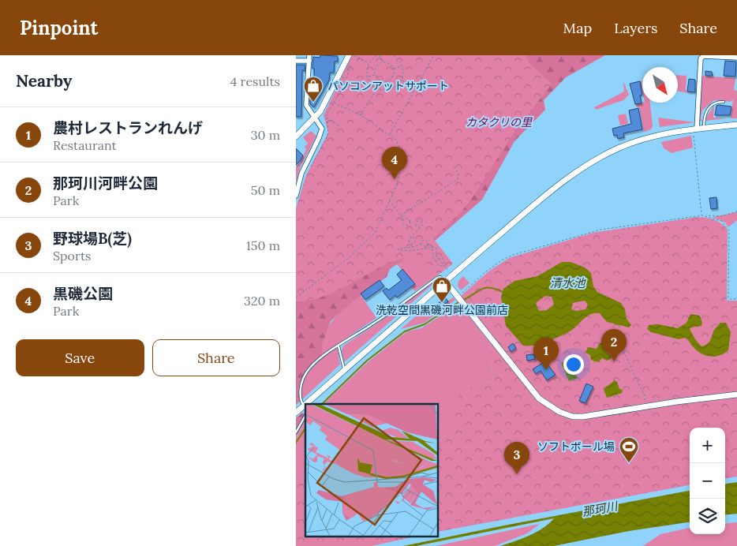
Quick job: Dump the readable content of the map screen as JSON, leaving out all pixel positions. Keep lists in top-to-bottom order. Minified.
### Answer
{"water":["清水池","那珂川"],"parks":["カタクリの里"],"places":{"shop":["パソコンアットサポート","洗乾空間黒磯河畔公園前店"],"sports":["ソフトボール場"]},"north":"bottom right","page":{"header":"Pinpoint","nav":["Map","Layers","Share"],"heading":["Nearby","4 results"],"list":[{"mark":"1","name":"農村レストランれんげ","note":"Restaurant","value":"30 m"},{"mark":"2","name":"那珂川河畔公園","note":"Park","value":"50 m"},{"mark":"3","name":"野球場B(芝)","note":"Sports","value":"150 m"},{"mark":"4","name":"黒磯公園","note":"Park","value":"320 m"}],"pins":["4","2","1","3"],"buttons":["Save","Share"],"map_buttons":["+","−"]}}
